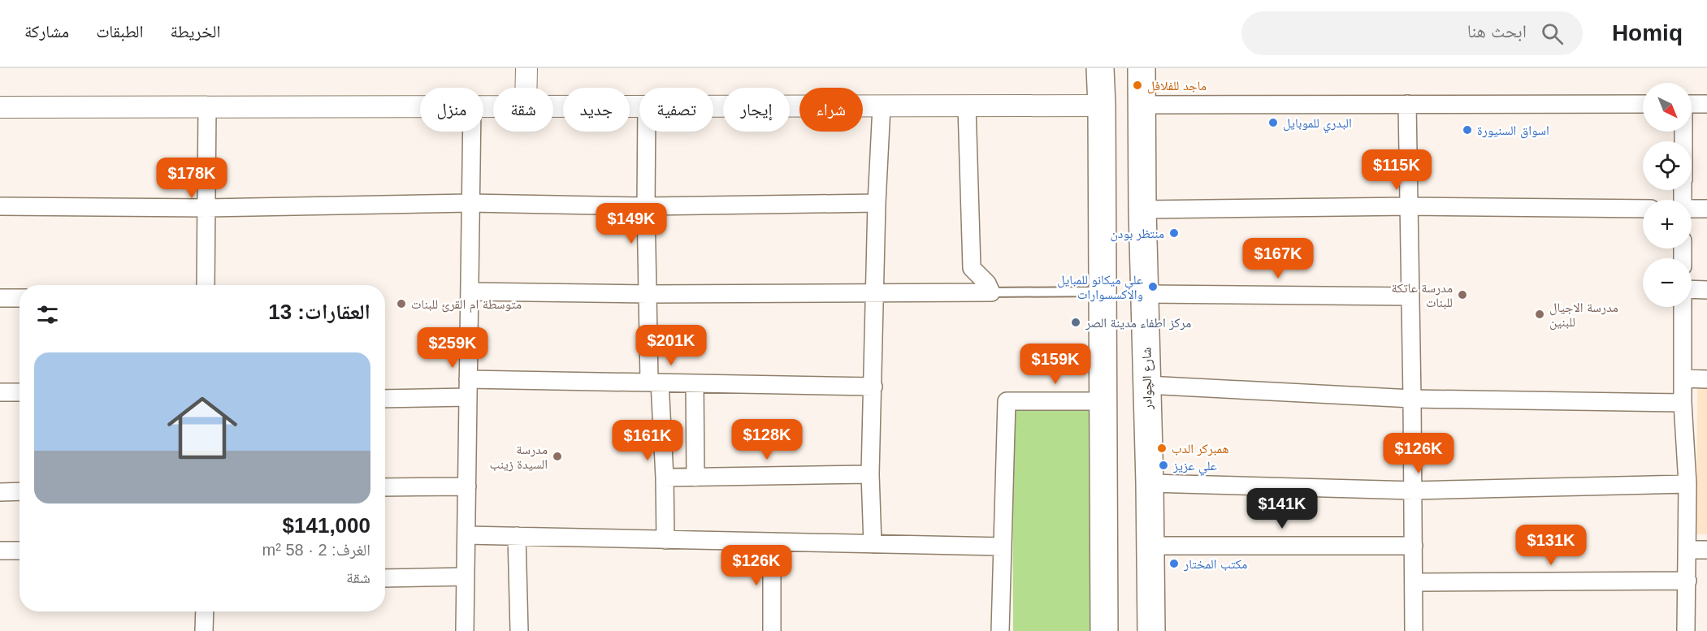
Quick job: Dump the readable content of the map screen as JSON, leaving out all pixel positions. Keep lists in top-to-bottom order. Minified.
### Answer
{"streets":{"main road":["شارع الچوادر"]},"places":["ماجد للفلافل","البدري للموبايل","اسواق السنيورة","منتظر بودن","علي ميكانو للمبايل والاكسسوارات","مدرسة عاتكة للبنات","متوسطة ام القرئ للبنات","مدرسة الاجيال للبنين","مركز اطفاء مدينة الصر","همبركر الدب","مدرسة السيدة زينب","علي عزيز","مكتب المختار"],"north":"bottom right","page":{"header":"Homiq","search":"ابحث هنا","nav":["الخريطة","الطبقات","مشاركة"],"map_buttons":["+","−"],"chip":["شراء","إيجار","تصفية","جديد","شقة","منزل"],"price":["$115K","$178K","$149K","$167K","$201K","$259K","$159K","$128K","$161K","$126K","$141K","$131K","$126K"],"heading":"العقارات: 13","list":[{"name":"$141,000","note":"الغرف: 2 · 58 m² · شقة"}]}}
